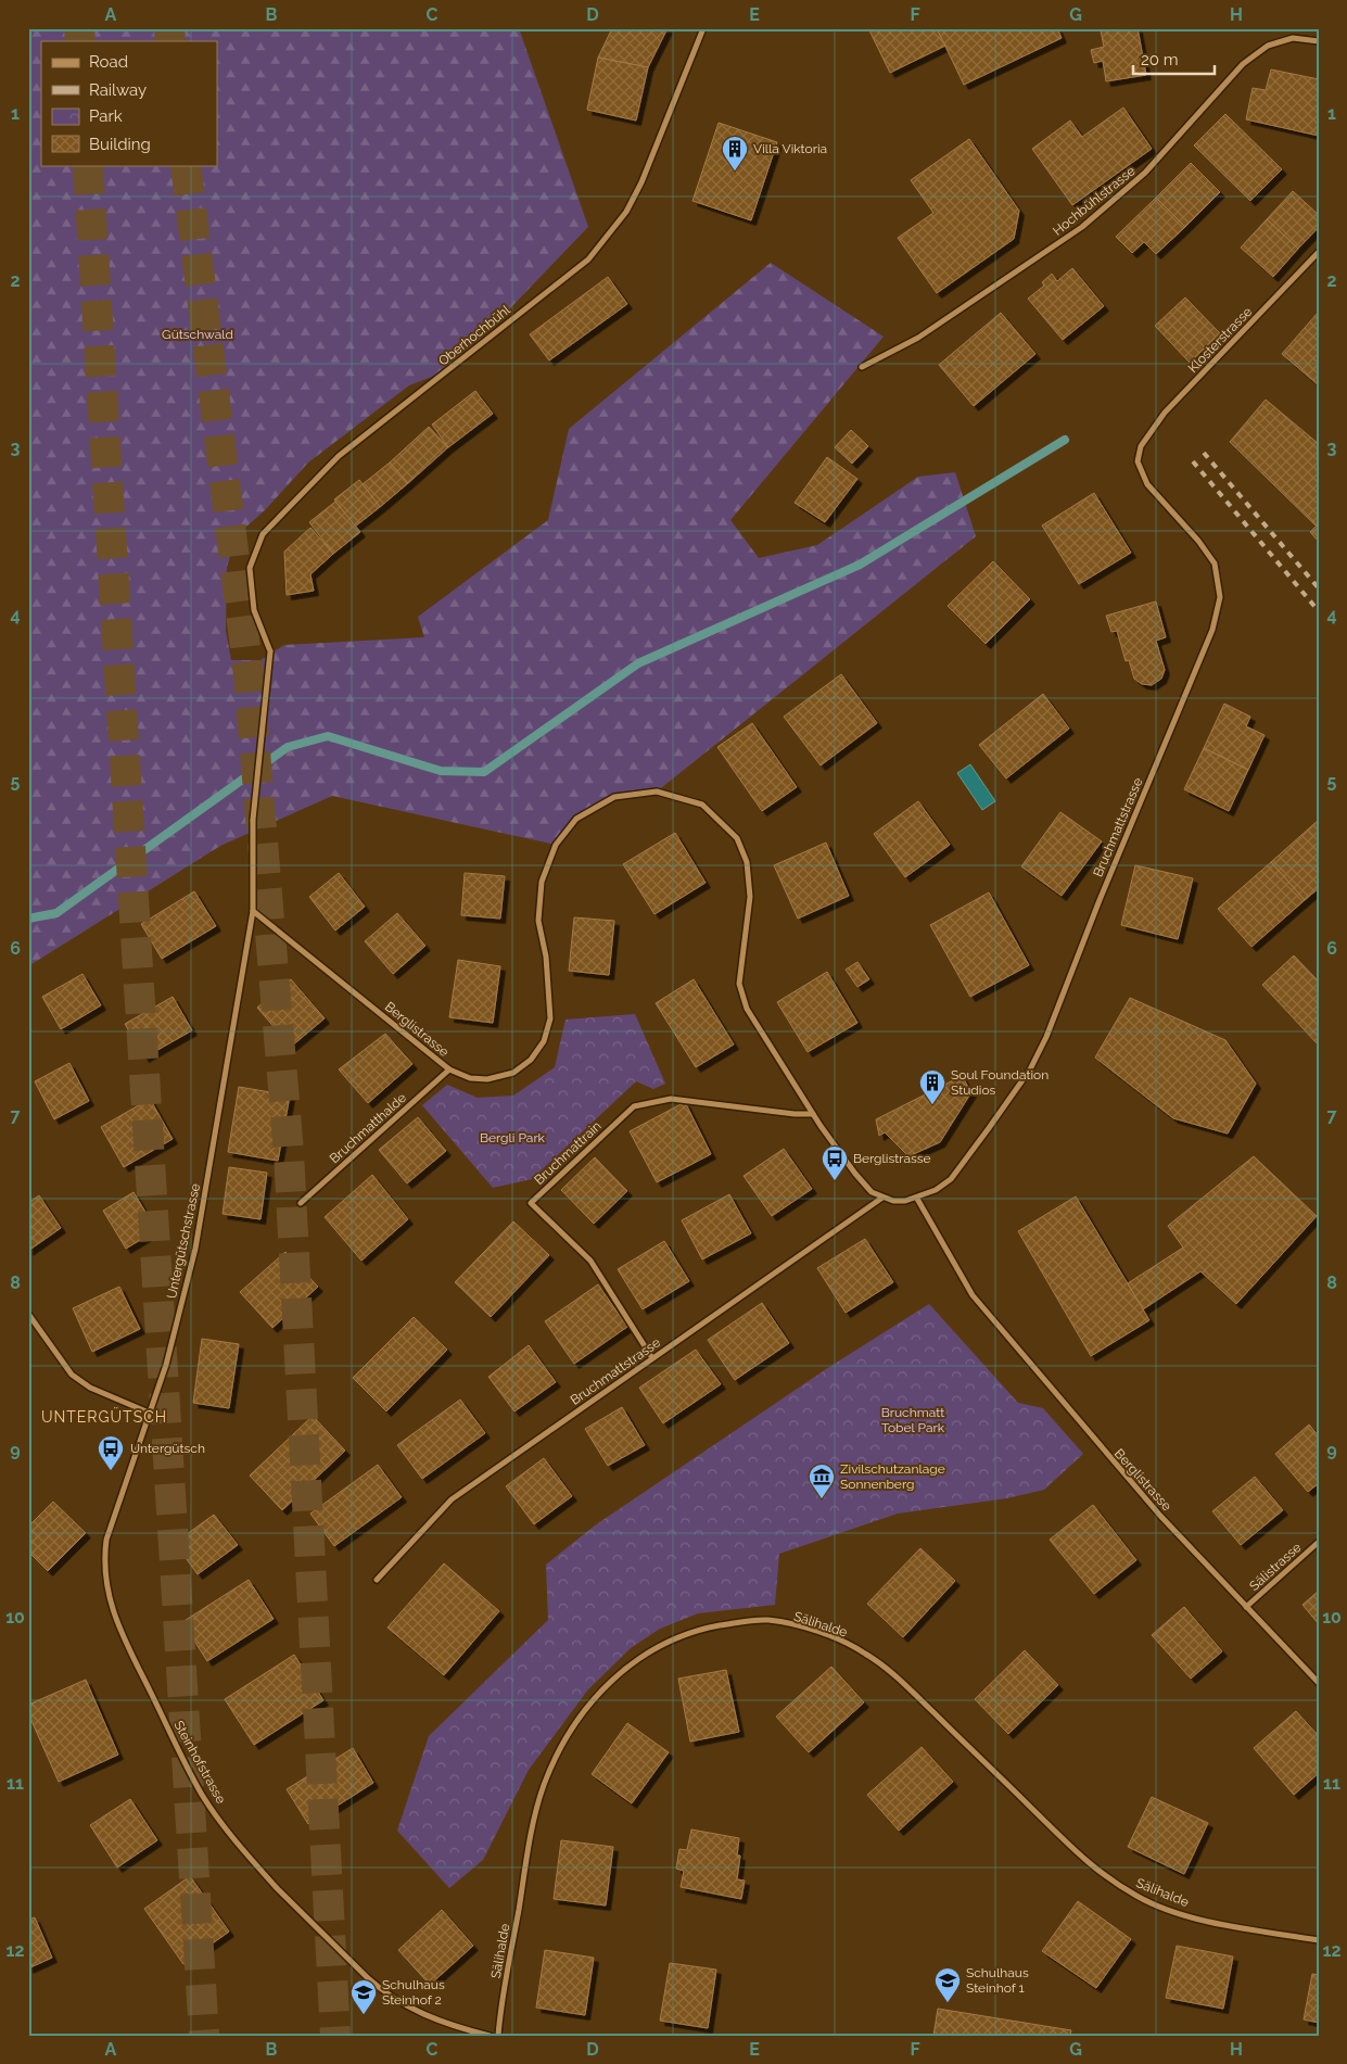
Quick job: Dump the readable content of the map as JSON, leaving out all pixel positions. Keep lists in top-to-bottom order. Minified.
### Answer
{"streets":{"street":["Hochbühlstrasse","Oberhochbühl","Klosterstrasse","Bruchmattstrasse","Berglistrasse","Bruchmatthalde","Bruchmattrain","Untergütschstrasse","Sälistrasse","Sälihalde","Steinhofstrasse"]},"crossings":[["Oberhochbühl","Berglistrasse"],["Oberhochbühl","Untergütschstrasse"],["Klosterstrasse","Bruchmattstrasse"],["Bruchmattstrasse","Berglistrasse"],["Bruchmattstrasse","Bruchmattrain"],["Berglistrasse","Bruchmatthalde"],["Berglistrasse","Bruchmattrain"],["Berglistrasse","Untergütschstrasse"],["Berglistrasse","Sälistrasse"],["Untergütschstrasse","Steinhofstrasse"]],"districts":["UNTERGÜTSCH"],"parks":["Gütschwald","Bergli Park","Bruchmatt Tobel Park"],"places":{"building":["Villa Viktoria","Soul Foundation Studios"],"bus stop":["Berglistrasse","Untergütsch"],"museum":["Zivilschutzanlage Sonnenberg"],"school or university":["Schulhaus Steinhof 1","Schulhaus Steinhof 2"]},"legend":["Road","Railway","Park","Building"],"scale_bar":"20 m","grid":{"columns":["A","B","C","D","E","F","G","H"],"rows":["1","2","3","4","5","6","7","8","9","10","11","12"]}}
